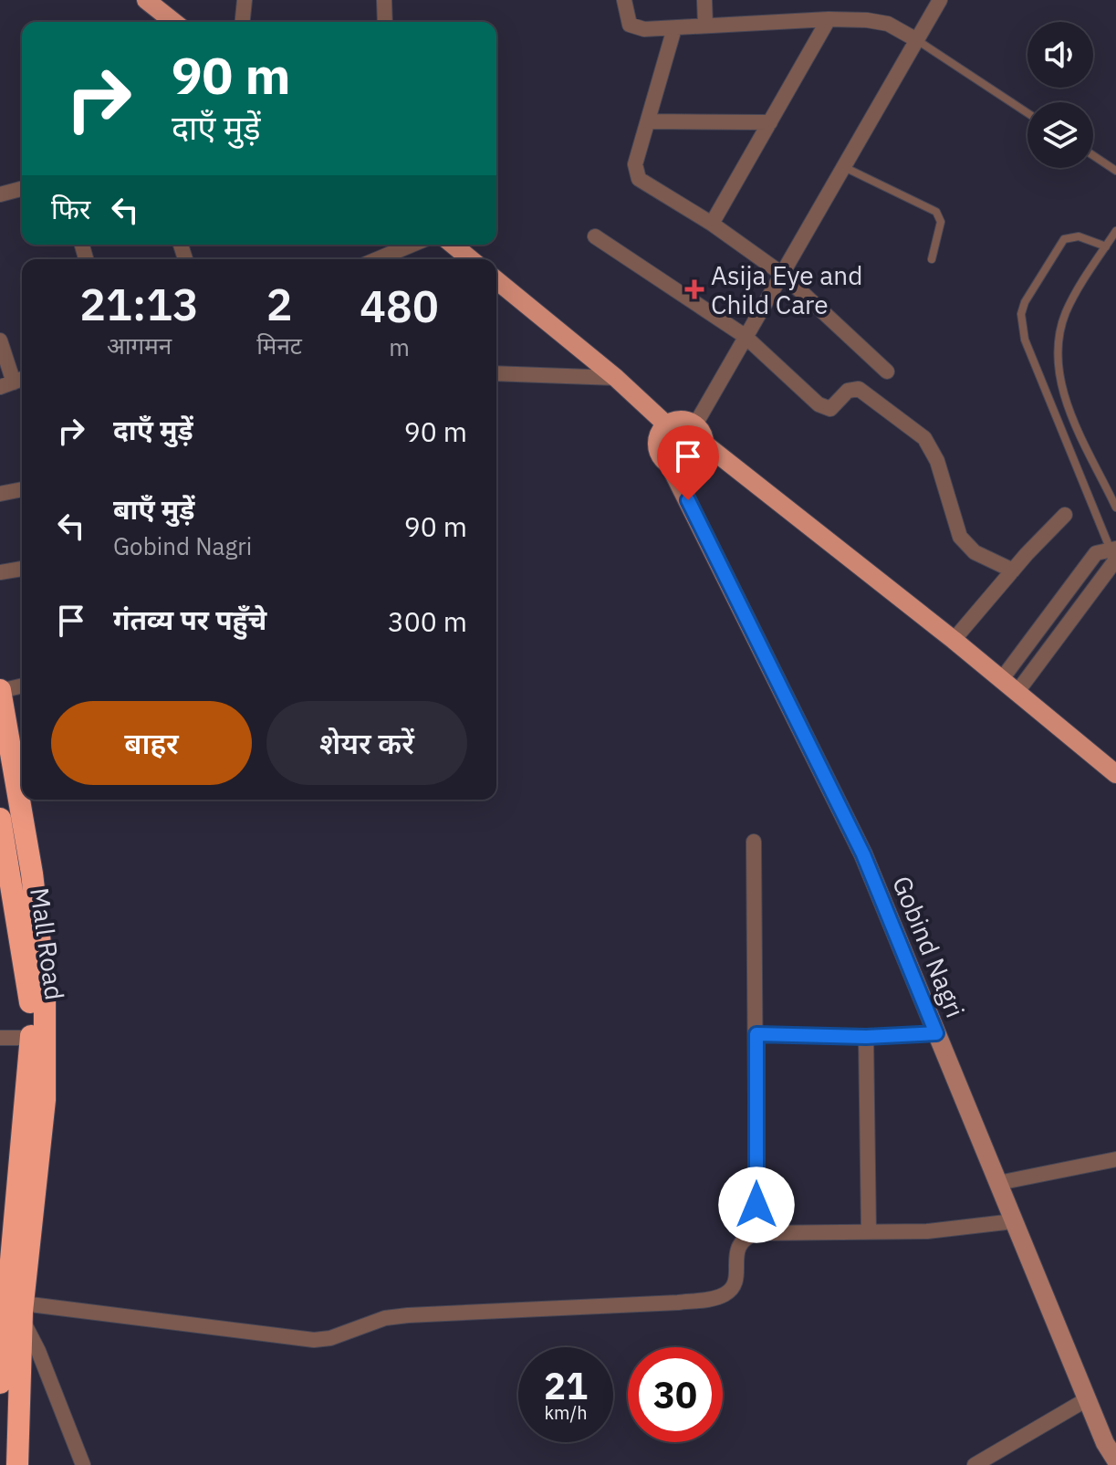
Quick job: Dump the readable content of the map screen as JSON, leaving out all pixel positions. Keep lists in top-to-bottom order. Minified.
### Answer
{"streets":{"highway":["Mall Road"],"street":["Gobind Nagri"]},"places":{"health":["Asija Eye and Child Care"]},"page":{"turn":["90 m","दाएँ मुड़ें"],"then":"फिर","eta":["21:13","आगमन","2","मिनट","480","m"],"list":[{"name":"दाएँ मुड़ें","value":"90 m"},{"name":"बाएँ मुड़ें","note":"Gobind Nagri","value":"90 m"},{"name":"गंतव्य पर पहुँचे","value":"300 m"}],"buttons":["बाहर","शेयर करें"],"speed":"21 km/h","limit":"30"}}
